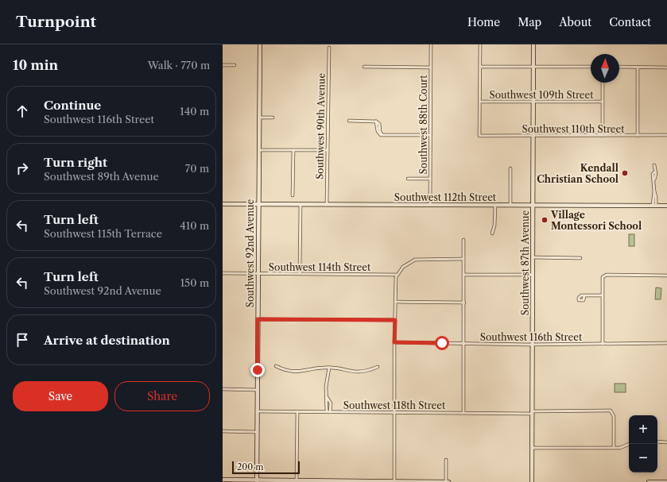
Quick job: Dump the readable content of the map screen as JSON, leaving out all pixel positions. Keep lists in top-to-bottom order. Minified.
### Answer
{"streets":{"main road":["Southwest 112th Street","Southwest 92nd Avenue","Southwest 87th Avenue"],"street":["Southwest 109th Street","Southwest 88th Court","Southwest 90th Avenue","Southwest 110th Street","Southwest 114th Street","Southwest 116th Street","Southwest 118th Street"]},"crossings":[["Southwest 109th Street","Southwest 110th Street"],["Southwest 109th Street","Southwest 87th Avenue"],["Southwest 88th Court","Southwest 112th Street"],["Southwest 90th Avenue","Southwest 112th Street"],["Southwest 110th Street","Southwest 87th Avenue"],["Southwest 112th Street","Southwest 92nd Avenue"],["Southwest 112th Street","Southwest 87th Avenue"],["Southwest 92nd Avenue","Southwest 114th Street"],["Southwest 92nd Avenue","Southwest 118th Street"],["Southwest 87th Avenue","Southwest 116th Street"],["Southwest 87th Avenue","Southwest 118th Street"]],"places":["Kendall Christian School","Village Montessori School"],"scale_bar":"200 m","north":"top","page":{"header":"Turnpoint","nav":["Home","Map","About","Contact"],"heading":["10 min","Walk · 770 m"],"list":[["Continue","Southwest 116th Street","140 m"],["Turn right","Southwest 89th Avenue","70 m"],["Turn left","Southwest 115th Terrace","410 m"],["Turn left","Southwest 92nd Avenue","150 m"],"Arrive at destination"],"buttons":["Save","Share"],"map_buttons":["+","−"],"scale":"200 m"}}
